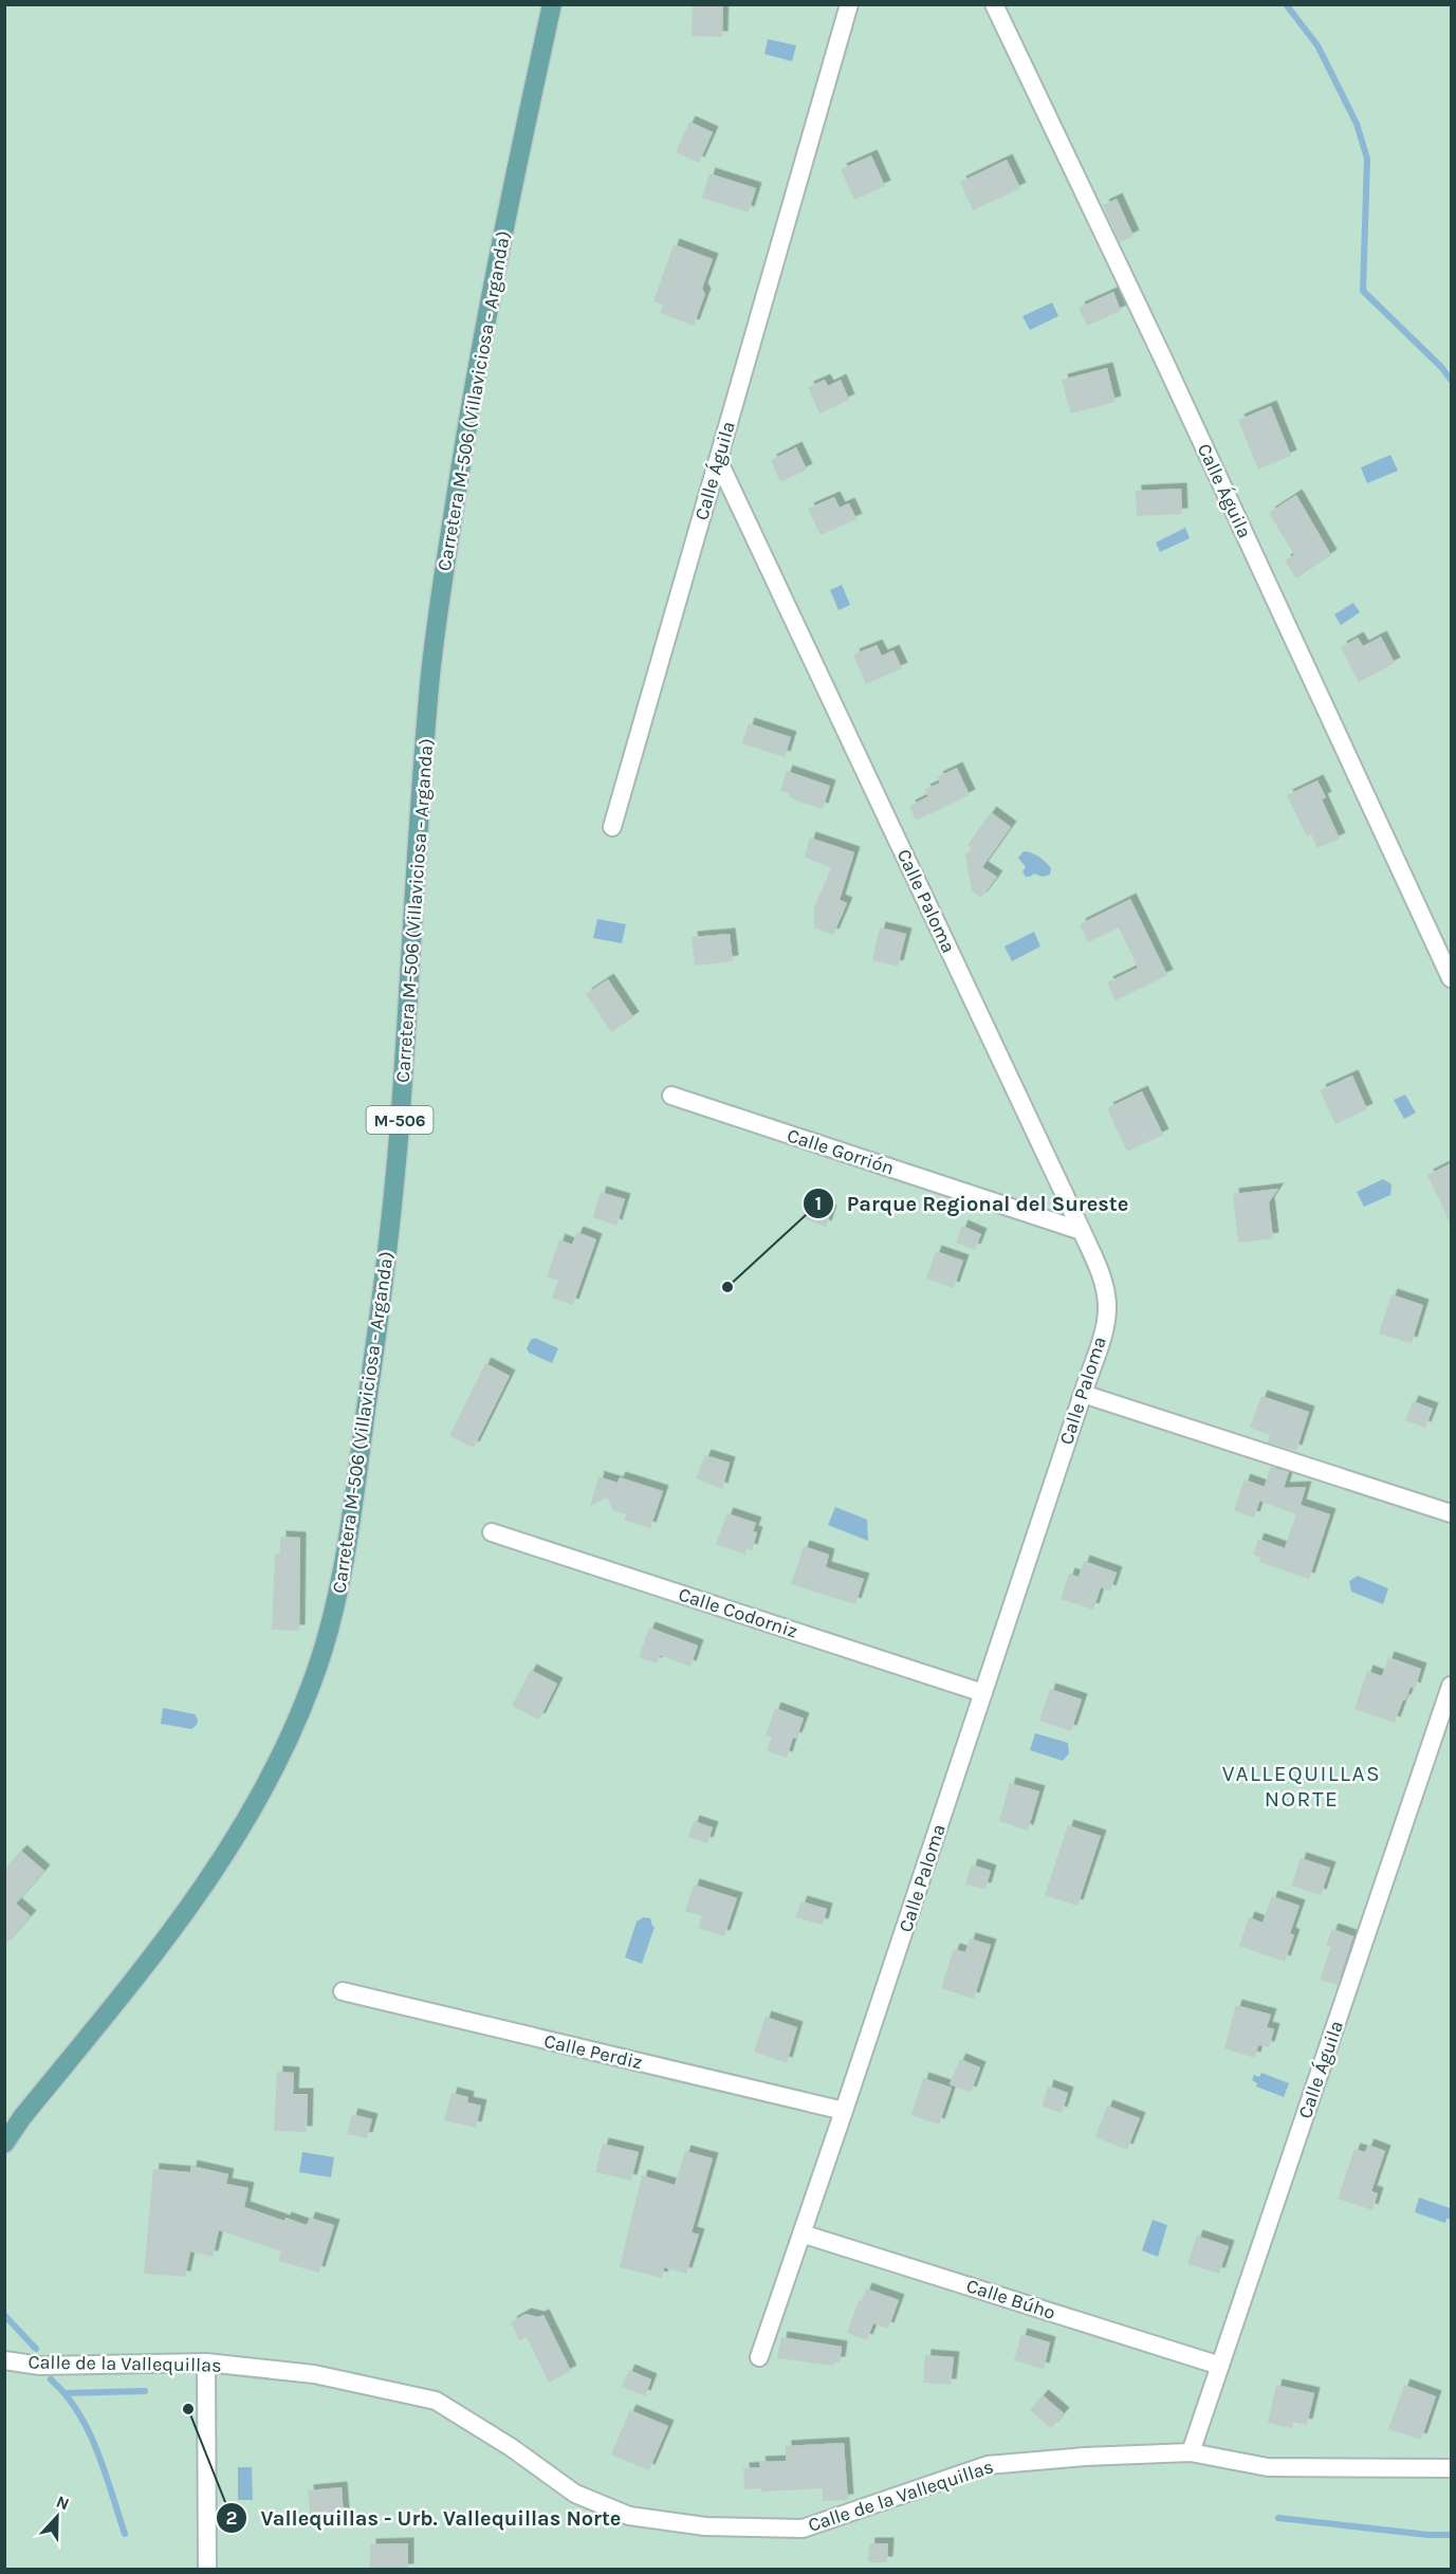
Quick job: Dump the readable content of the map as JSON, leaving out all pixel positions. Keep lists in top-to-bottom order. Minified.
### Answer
{"streets":{"main road":["Carretera M-506 (Villaviciosa - Arganda)","M-506"],"street":["Calle Águila","Calle Paloma","Calle Gorrión","Calle Codorniz","Calle Perdiz","Calle Búho","Calle de la Vallequillas"]},"crossings":[["Calle Águila","Calle Paloma"],["Calle Águila","Calle Búho"],["Calle Águila","Calle de la Vallequillas"],["Calle Paloma","Calle Gorrión"],["Calle Paloma","Calle Codorniz"],["Calle Paloma","Calle Perdiz"],["Calle Paloma","Calle Búho"]],"districts":["VALLEQUILLAS NORTE"],"places":["Parque Regional del Sureste","Vallequillas - Urb. Vallequillas Norte"],"north":"top"}
